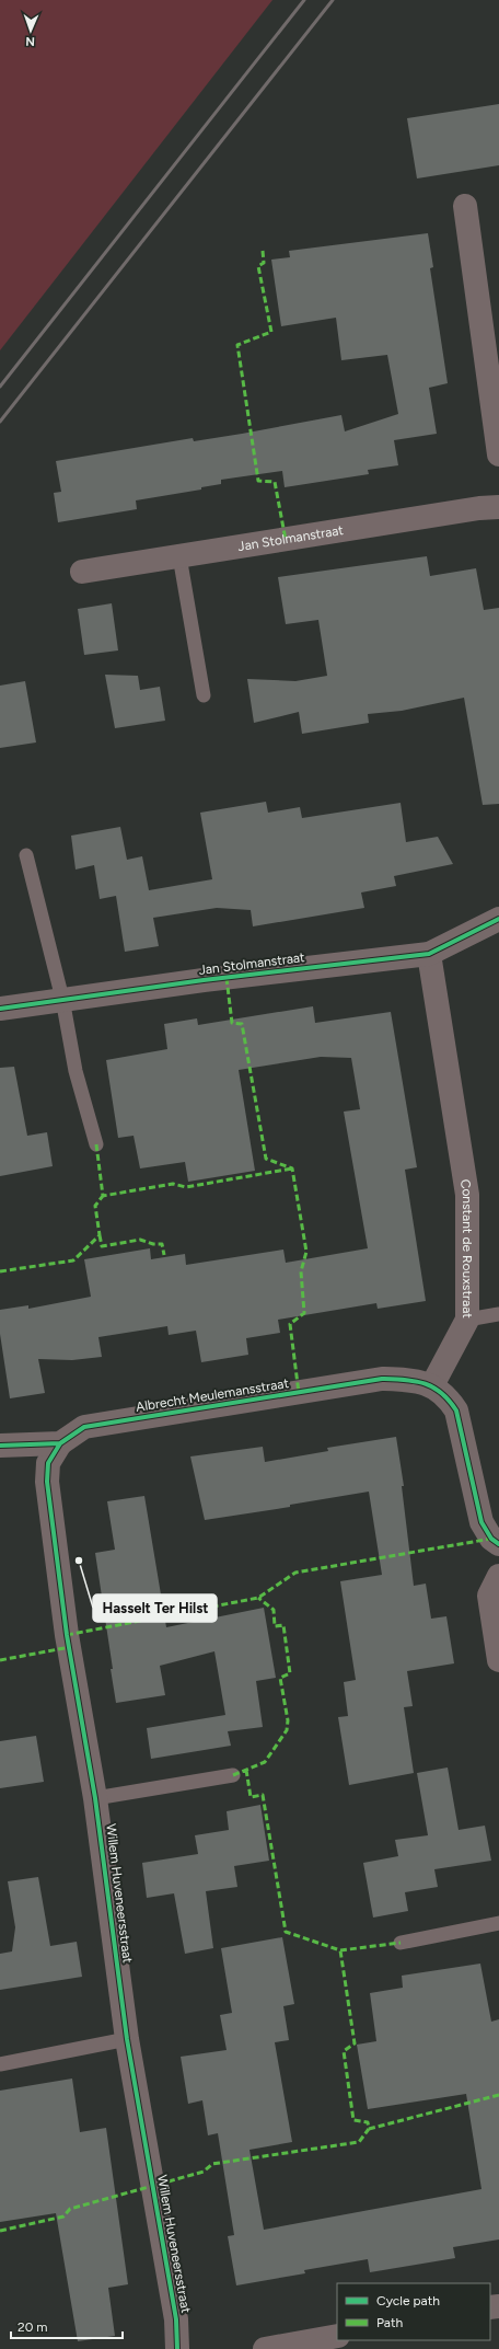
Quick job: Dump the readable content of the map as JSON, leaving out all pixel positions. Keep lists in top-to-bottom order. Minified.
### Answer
{"streets":{"street":["Jan Stolmanstraat","Constant de Rouxstraat","Albrecht Meulemansstraat","Willem Huveneersstraat"]},"crossings":[["Jan Stolmanstraat","Constant de Rouxstraat"],["Constant de Rouxstraat","Albrecht Meulemansstraat"],["Albrecht Meulemansstraat","Willem Huveneersstraat"]],"places":["Hasselt Ter Hilst"],"legend":["Cycle path","Path"],"scale_bar":"20 m","north":"bottom"}
